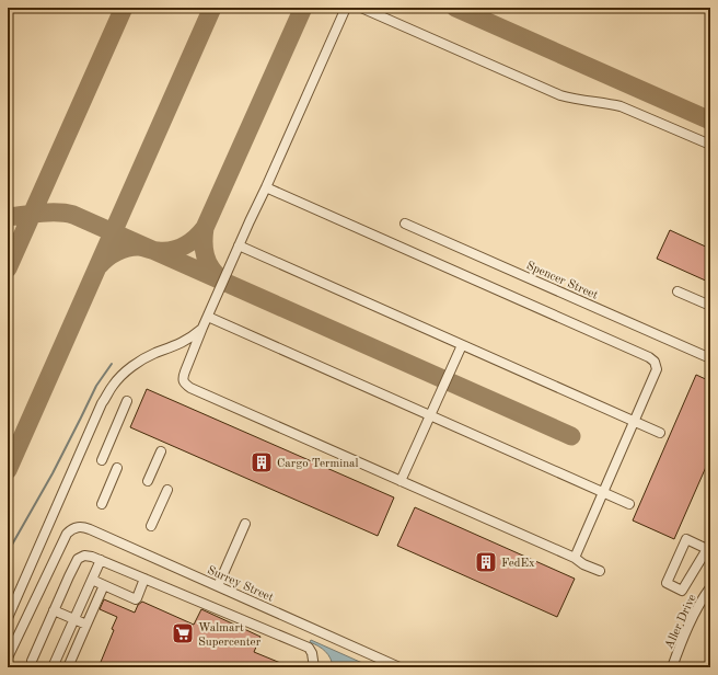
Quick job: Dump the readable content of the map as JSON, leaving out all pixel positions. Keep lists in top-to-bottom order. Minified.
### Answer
{"streets":{"street":["Spencer Street","Surrey Street","Aller Drive"]},"places":{"building":["Cargo Terminal","FedEx"],"supermarket":["Walmart Supercenter"]}}
